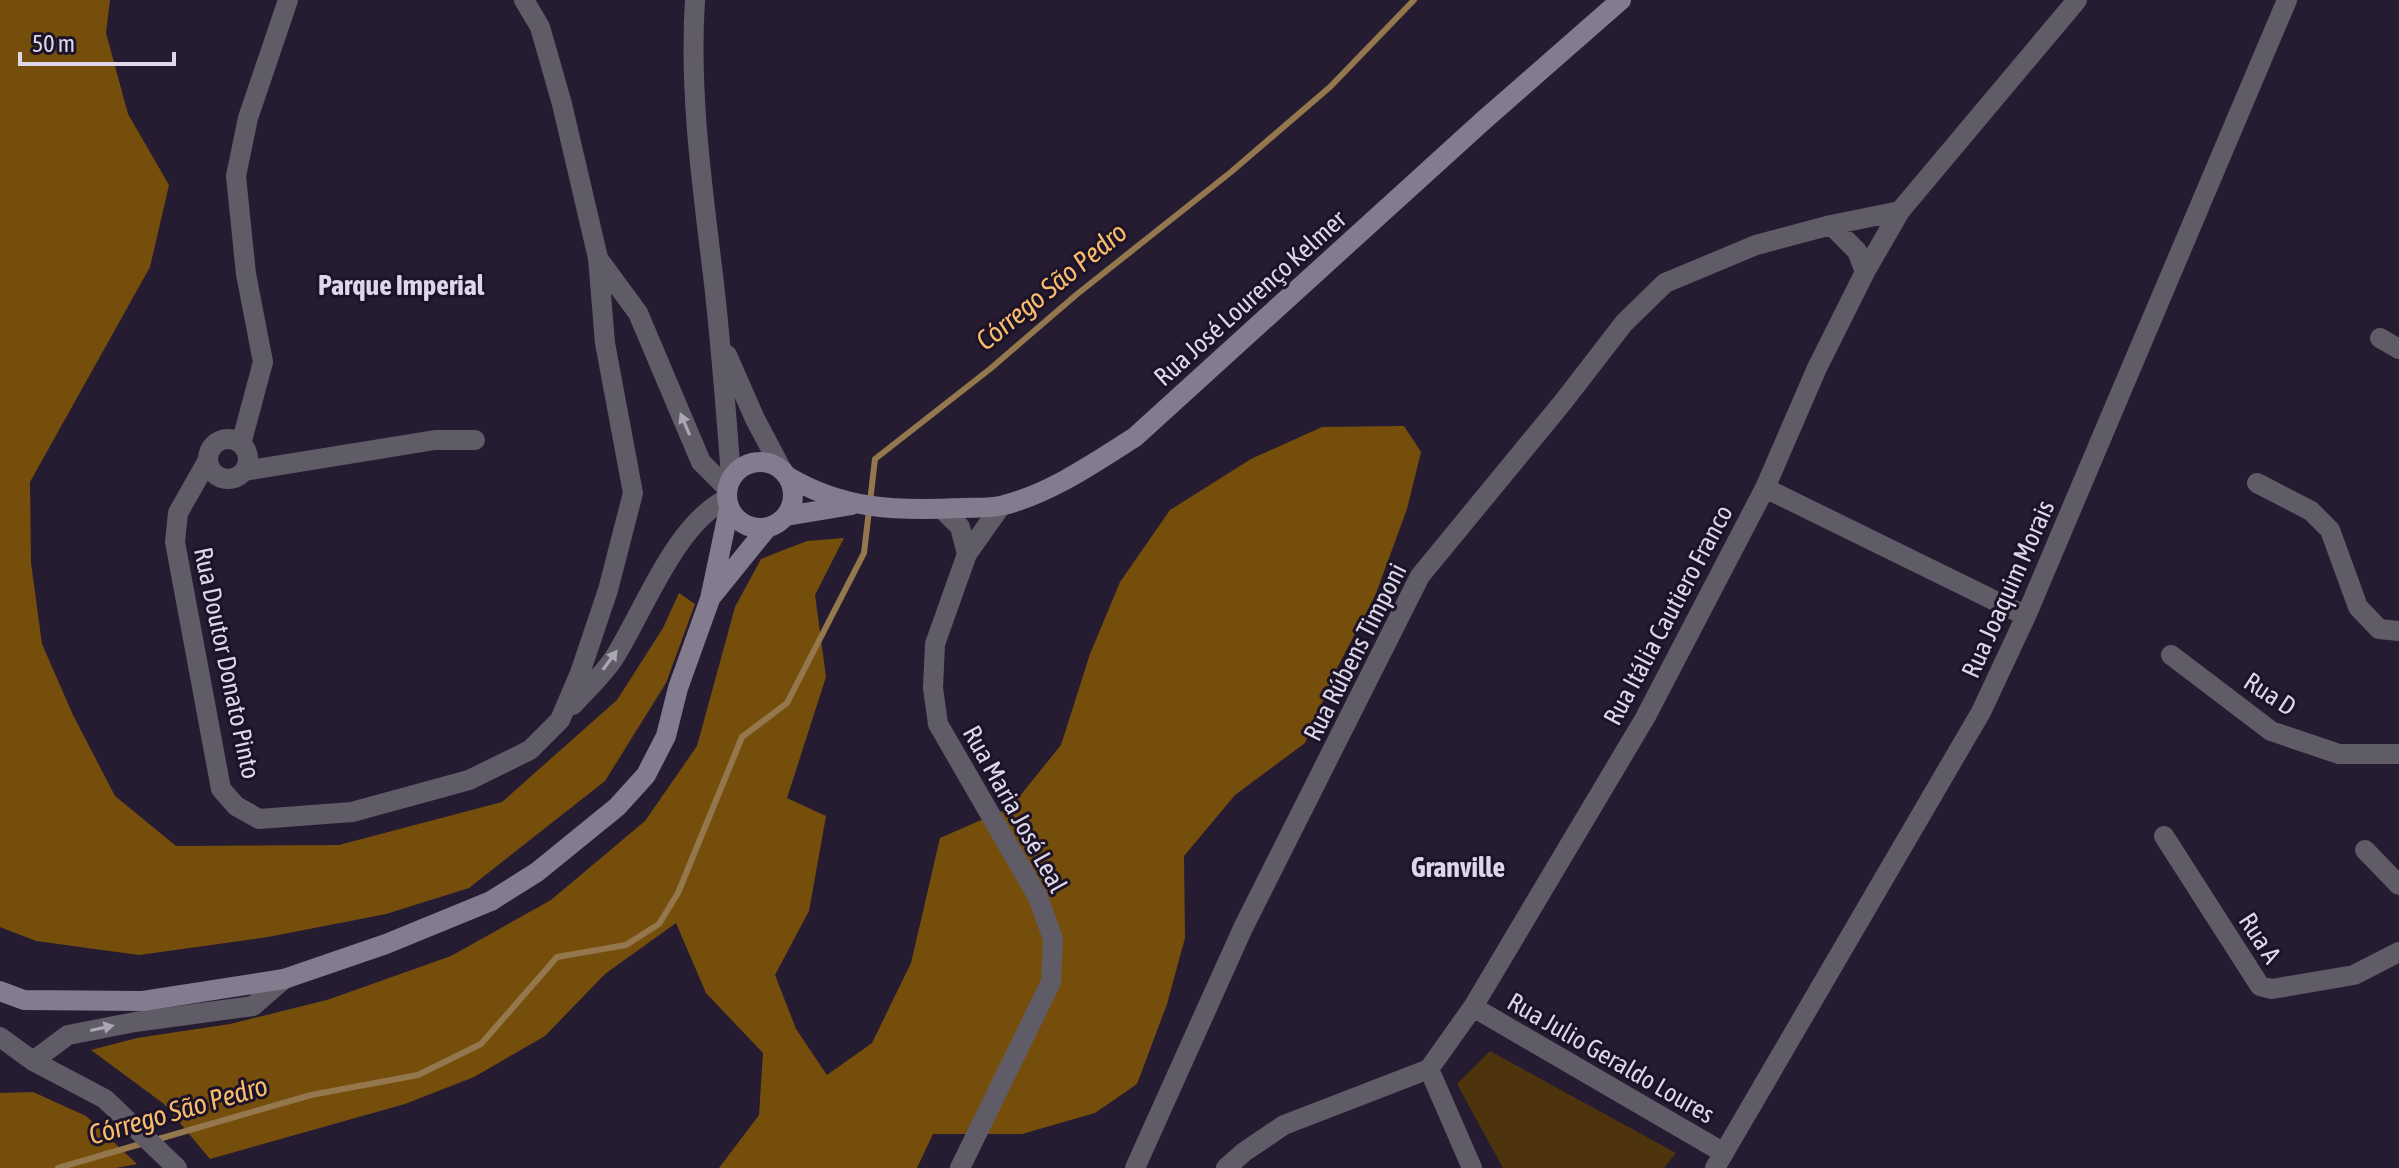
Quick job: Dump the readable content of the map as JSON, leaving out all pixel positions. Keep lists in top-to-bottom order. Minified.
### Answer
{"streets":{"main road":["Rua José Lourenço Kelmer"],"street":["Rua Joaquim Morais","Rua Itália Cautiero Franco","Rua Rúbens Timponi","Rua Doutor Donato Pinto","Rua D","Rua Maria José Leal","Rua A","Rua Julio Geraldo Loures"]},"crossings":[["Rua José Lourenço Kelmer","Rua Doutor Donato Pinto"],["Rua José Lourenço Kelmer","Rua Maria José Leal"],["Rua Joaquim Morais","Rua Julio Geraldo Loures"],["Rua Itália Cautiero Franco","Rua Rúbens Timponi"],["Rua Itália Cautiero Franco","Rua Julio Geraldo Loures"]],"districts":["Parque Imperial","Granville"],"water":["Córrego São Pedro"],"scale_bar":"50 m"}
